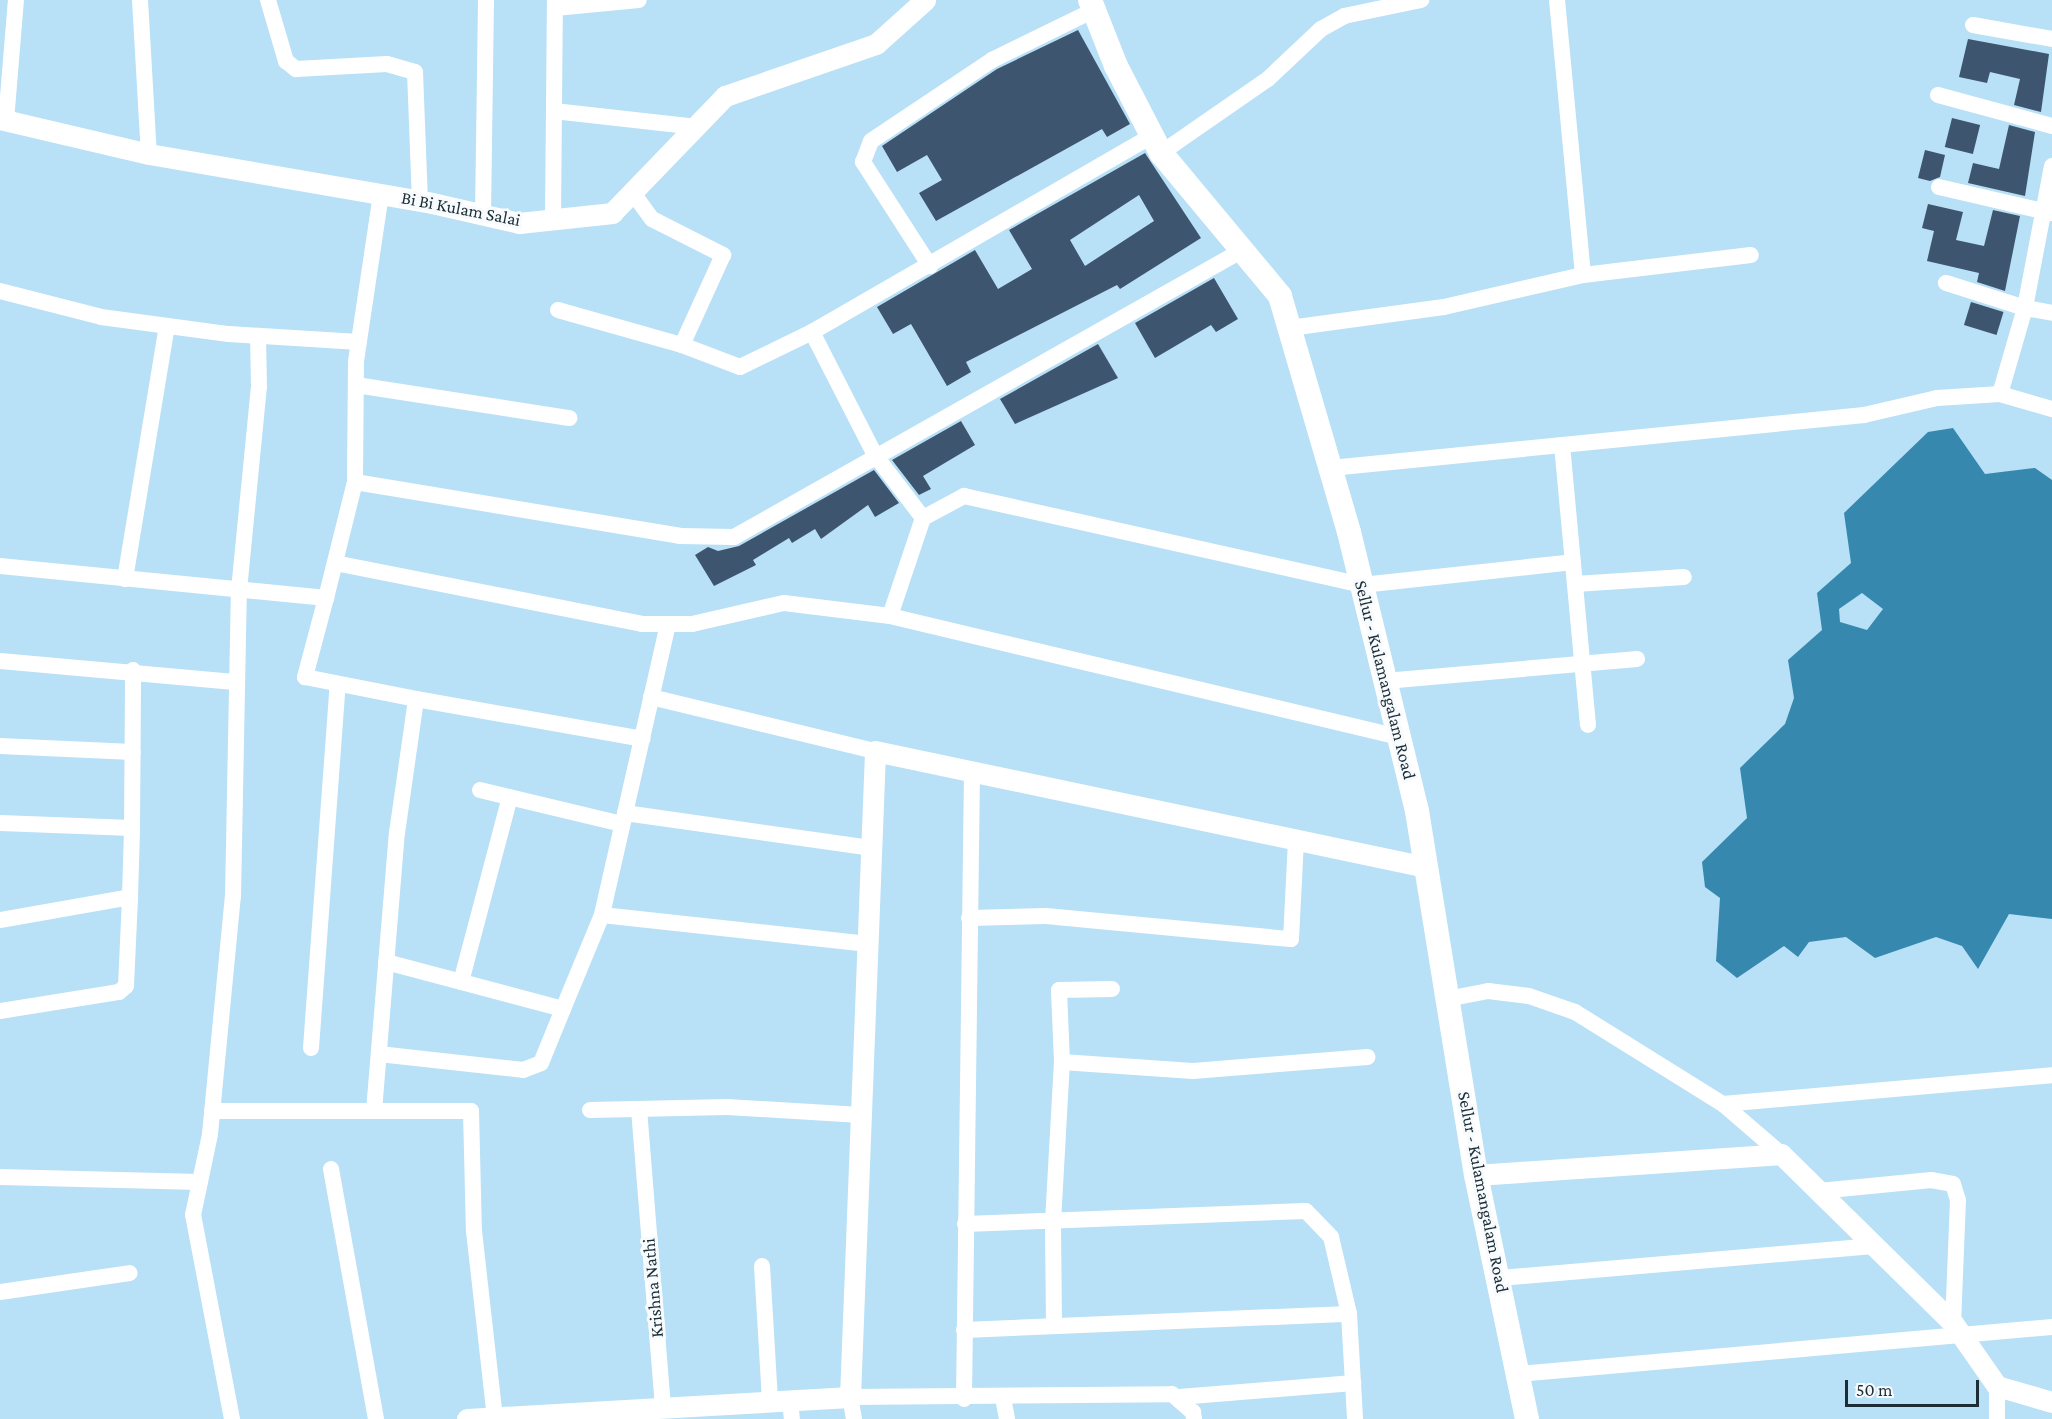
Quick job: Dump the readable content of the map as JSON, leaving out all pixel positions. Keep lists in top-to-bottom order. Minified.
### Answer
{"streets":{"main road":["Sellur - Kulamangalam Road"],"street":["Bi Bi Kulam Salai","Krishna Nathi"]},"scale_bar":"50 m"}
